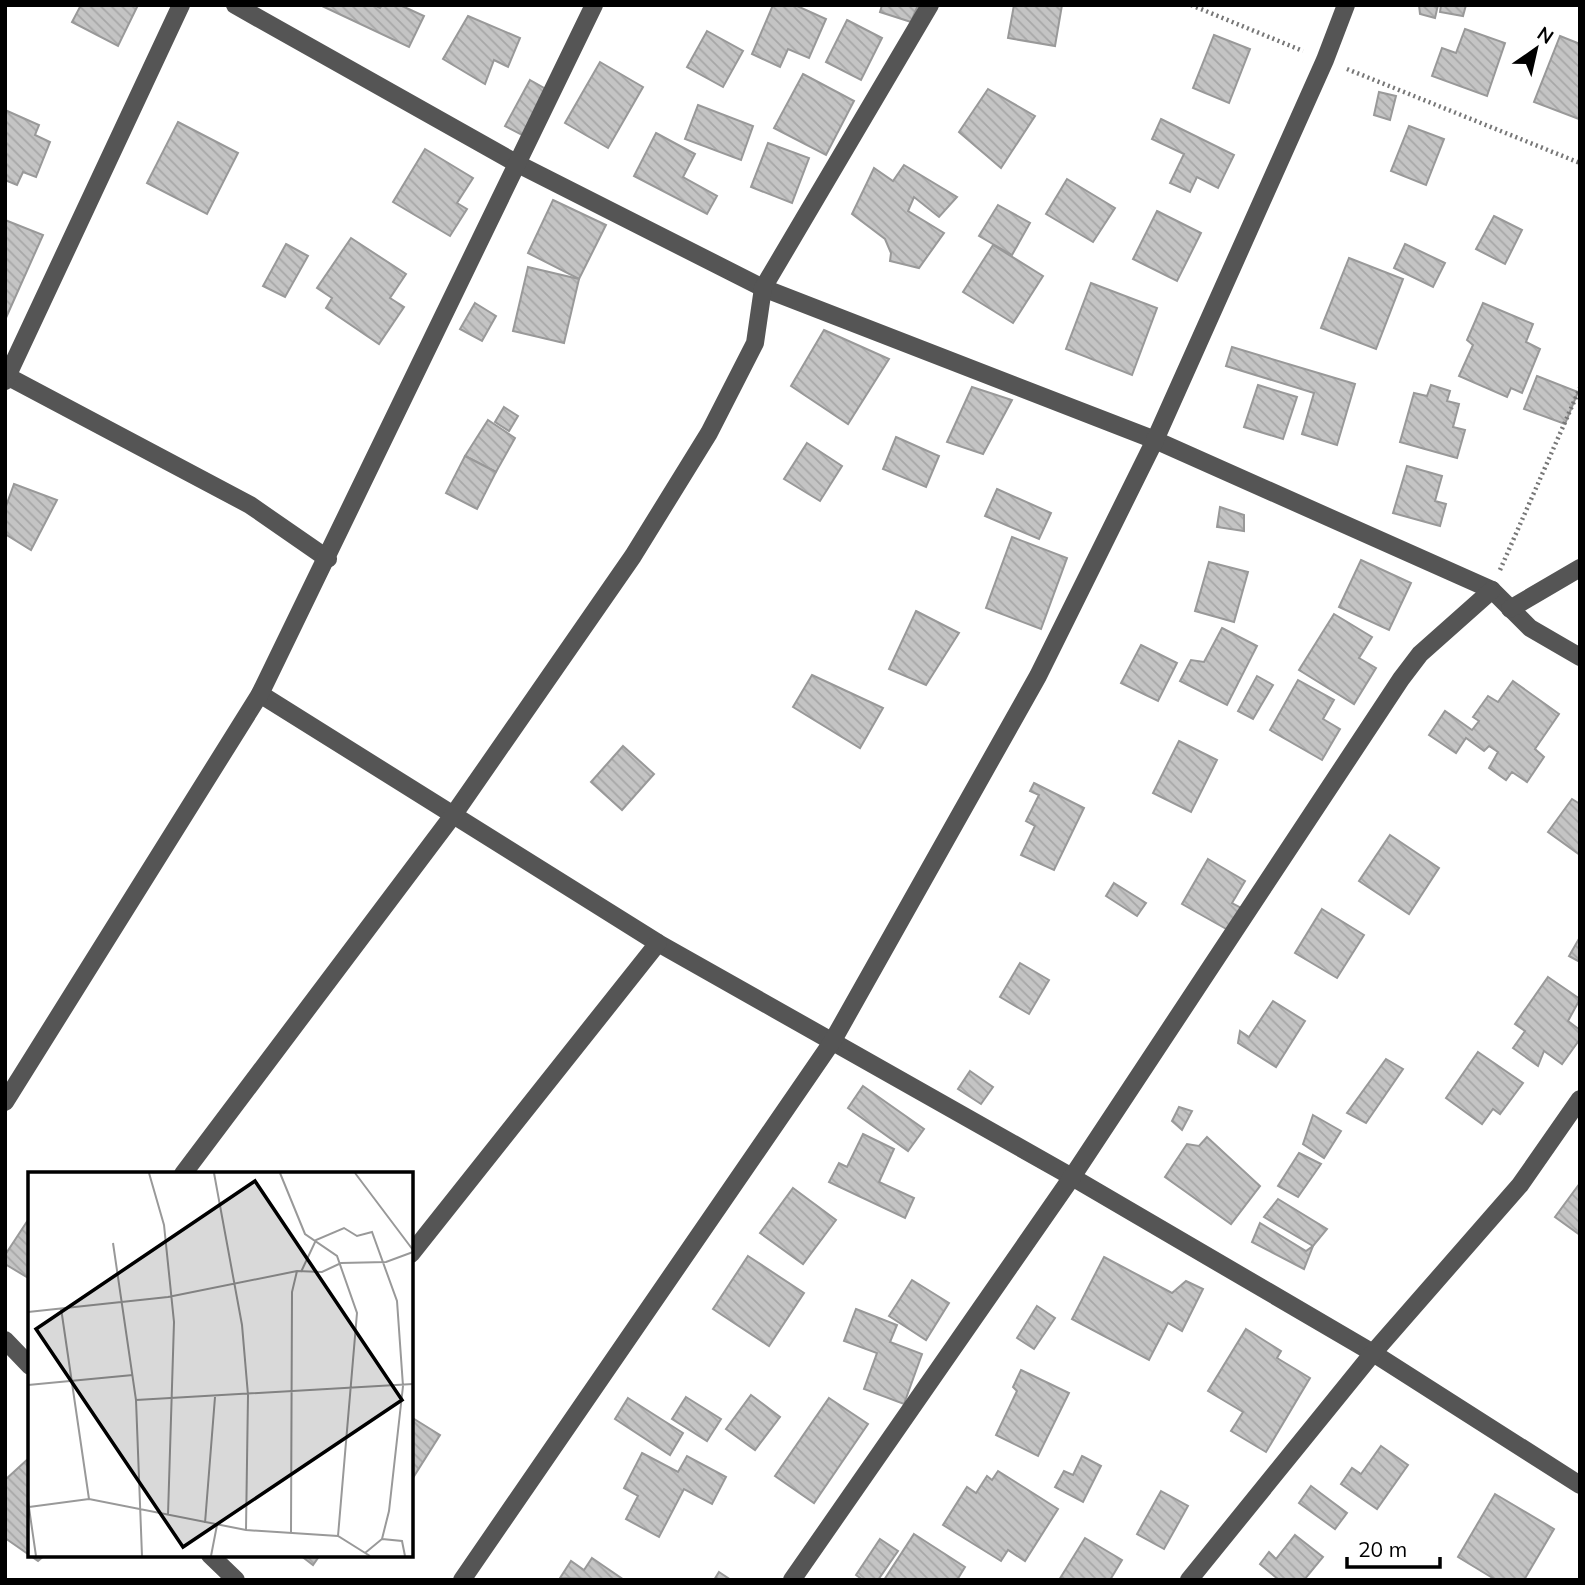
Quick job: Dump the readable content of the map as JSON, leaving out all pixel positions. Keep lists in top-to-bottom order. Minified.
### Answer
{"scale_bar":"20 m","north":"top right"}
